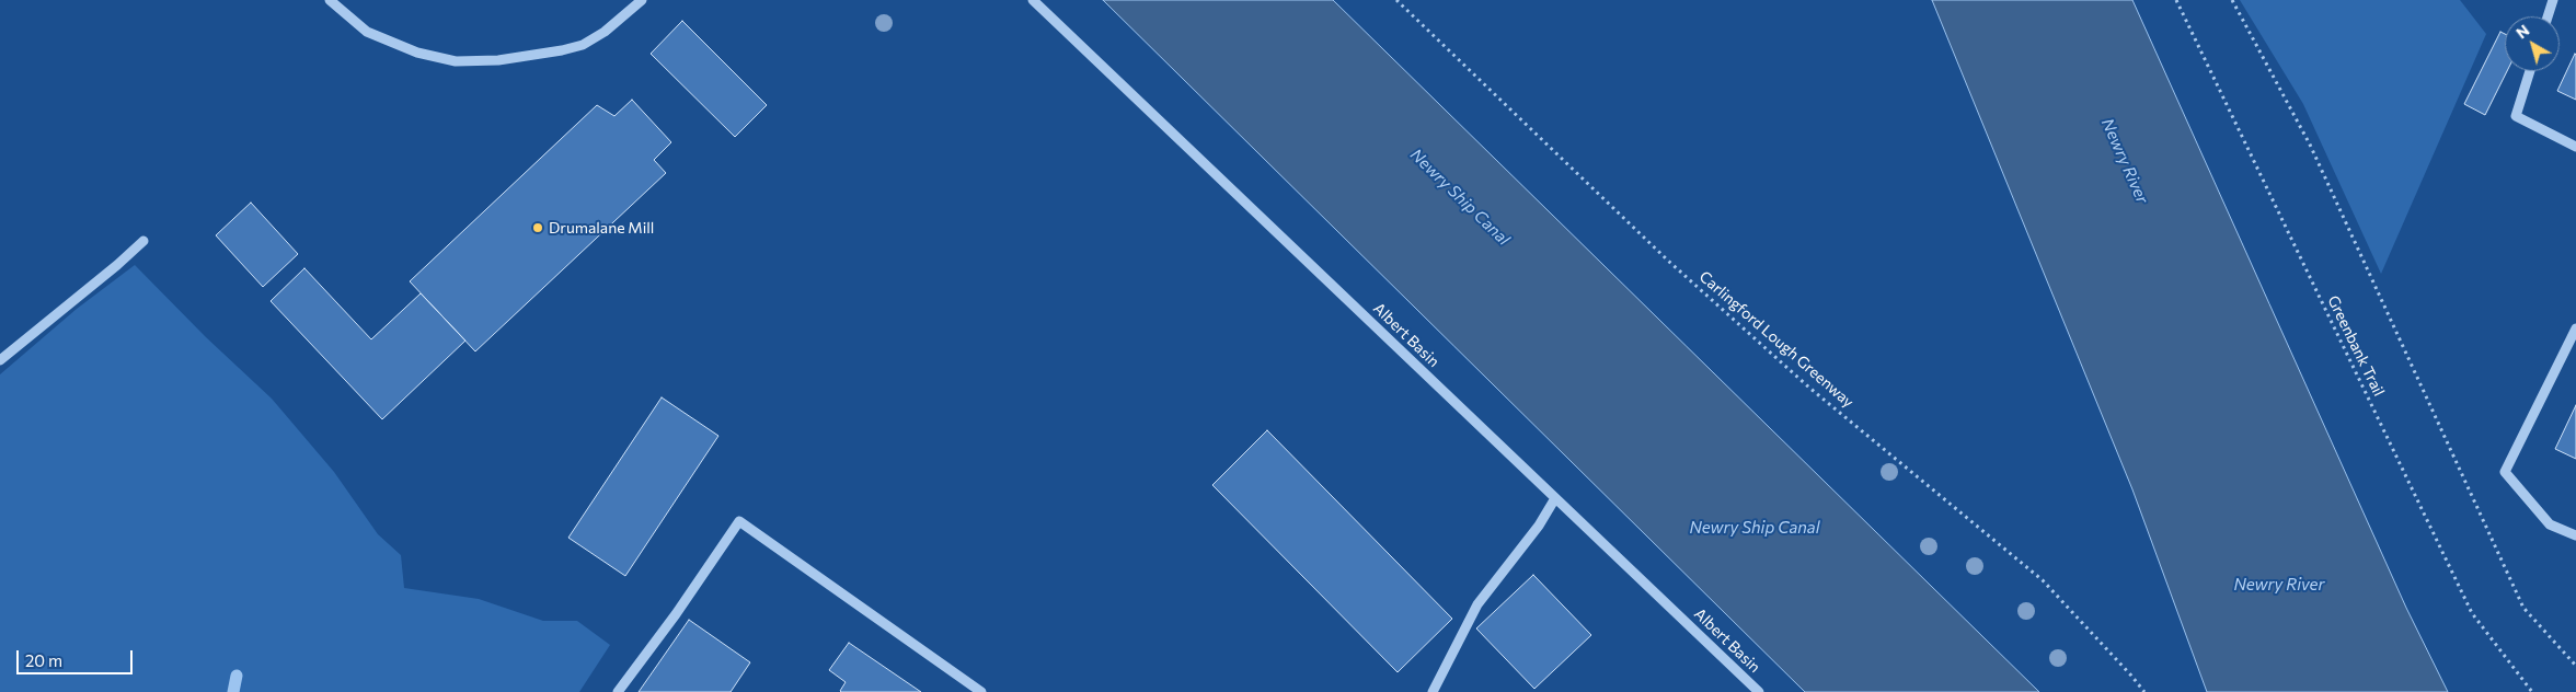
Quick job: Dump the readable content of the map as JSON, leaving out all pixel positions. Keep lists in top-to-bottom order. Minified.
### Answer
{"streets":{"street":["Albert Basin"],"path":["Carlingford Lough Greenway","Greenbank Trail"]},"water":["Newry River","Newry Ship Canal"],"places":["Drumalane Mill"],"scale_bar":"20 m","north":"top left"}
